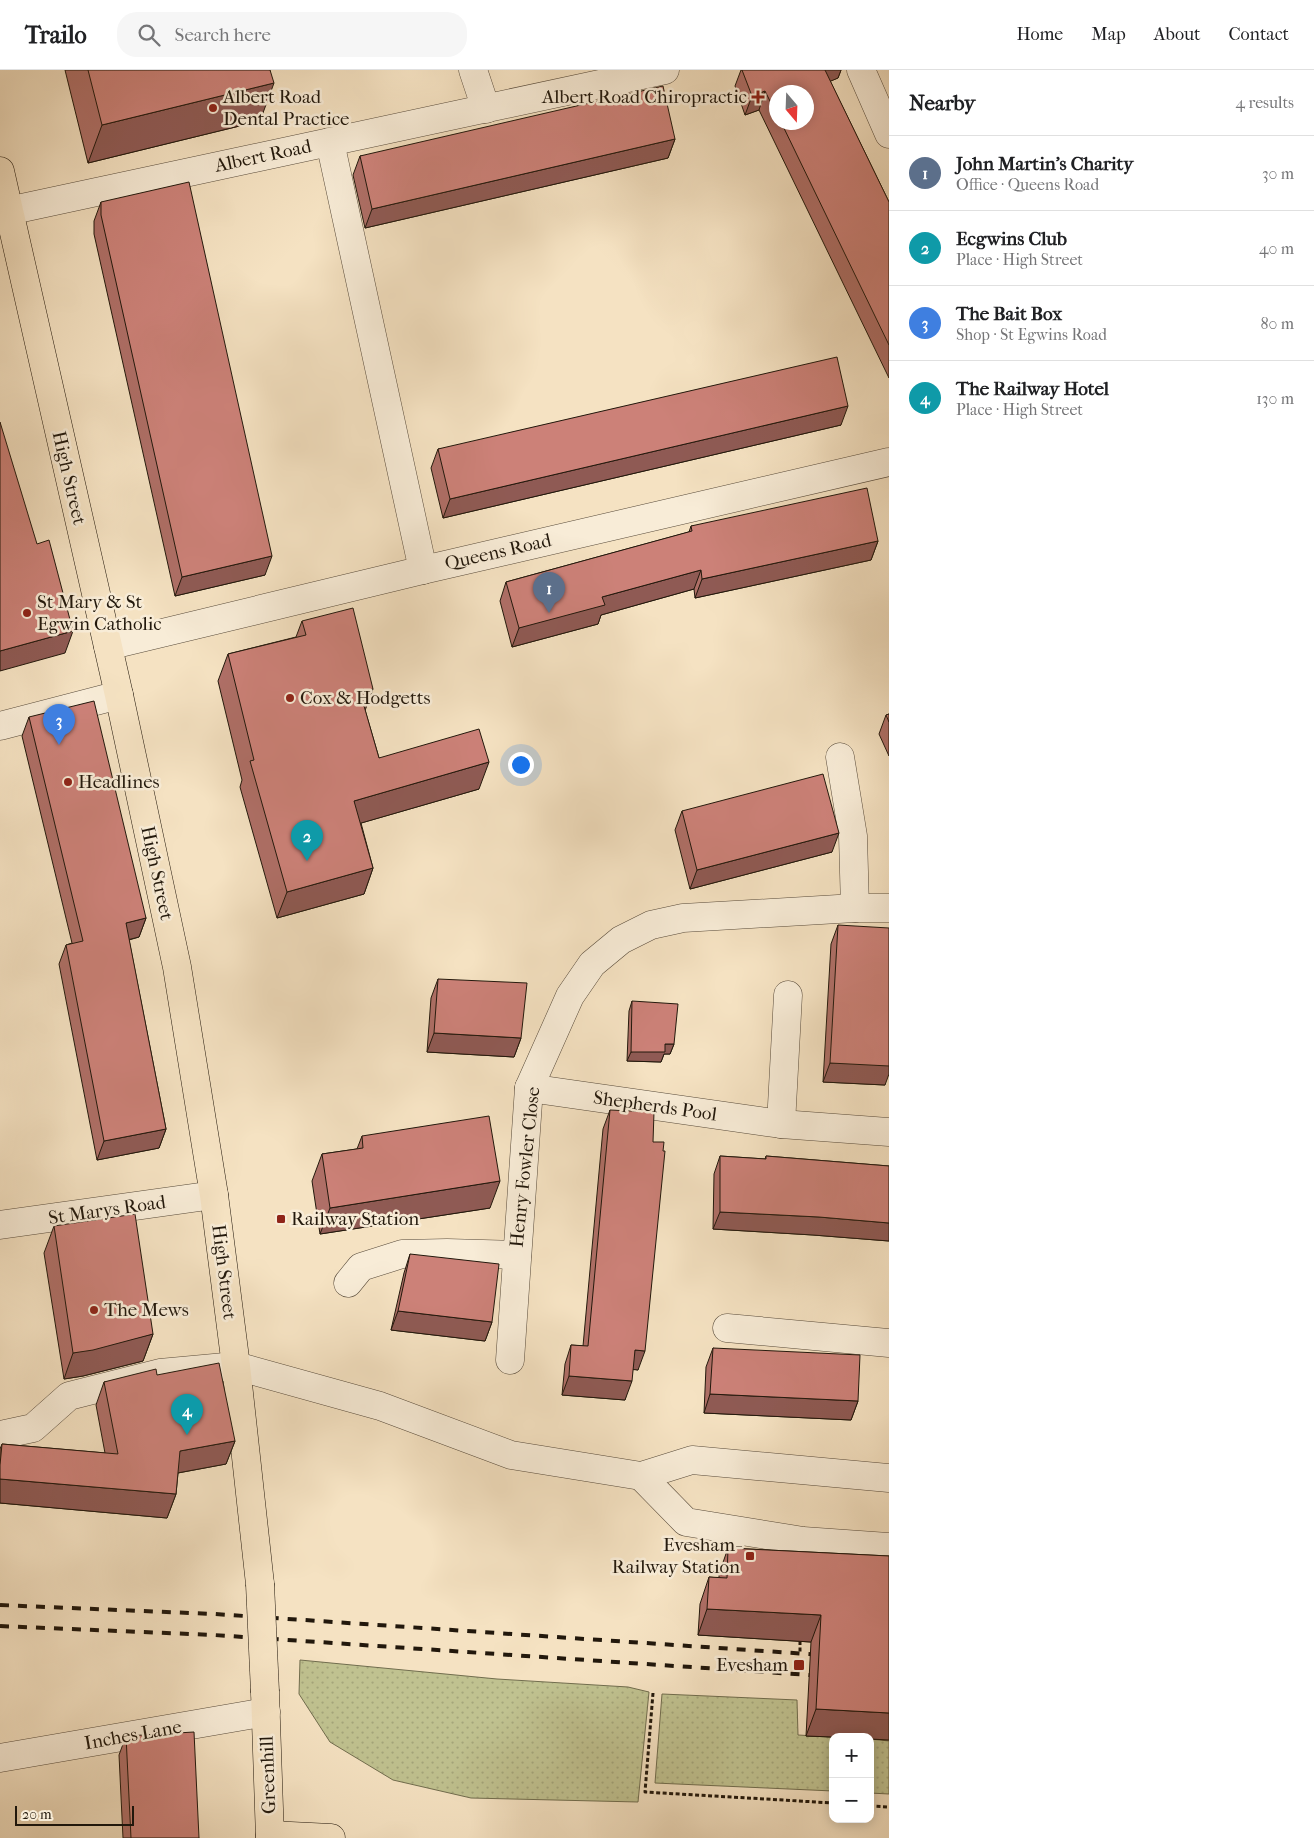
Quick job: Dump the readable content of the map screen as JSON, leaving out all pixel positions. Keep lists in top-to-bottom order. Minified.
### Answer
{"streets":{"main road":["High Street","Greenhill"],"street":["Albert Road","Queens Road","Shepherds Pool","Henry Fowler Close","St Marys Road","Inches Lane"]},"crossings":[["Albert Road","High Street"],["High Street","Queens Road"],["High Street","St Marys Road"],["High Street","Greenhill"],["Shepherds Pool","Henry Fowler Close"],["Inches Lane","Greenhill"]],"places":{"health":["Albert Road Chiropractic"],"other":["Albert Road Dental Practice","St Mary & St Egwin Catholic","Cox & Hodgetts","Headlines","The Mews"],"transit":["Railway Station","Evesham- Railway Station","Evesham"]},"scale_bar":"20 m","north":"bottom","page":{"header":"Trailo","search":"Search here","nav":["Home","Map","About","Contact"],"heading":["Nearby","4 results"],"list":[{"mark":"1","name":"John Martin's Charity","note":"Office · Queens Road","value":"30 m"},{"mark":"2","name":"Ecgwins Club","note":"Place · High Street","value":"40 m"},{"mark":"3","name":"The Bait Box","note":"Shop · St Egwins Road","value":"80 m"},{"mark":"4","name":"The Railway Hotel","note":"Place · High Street","value":"130 m"}],"pins":["1","3","2","4"],"map_buttons":["+","−"],"scale":"20 m"}}
